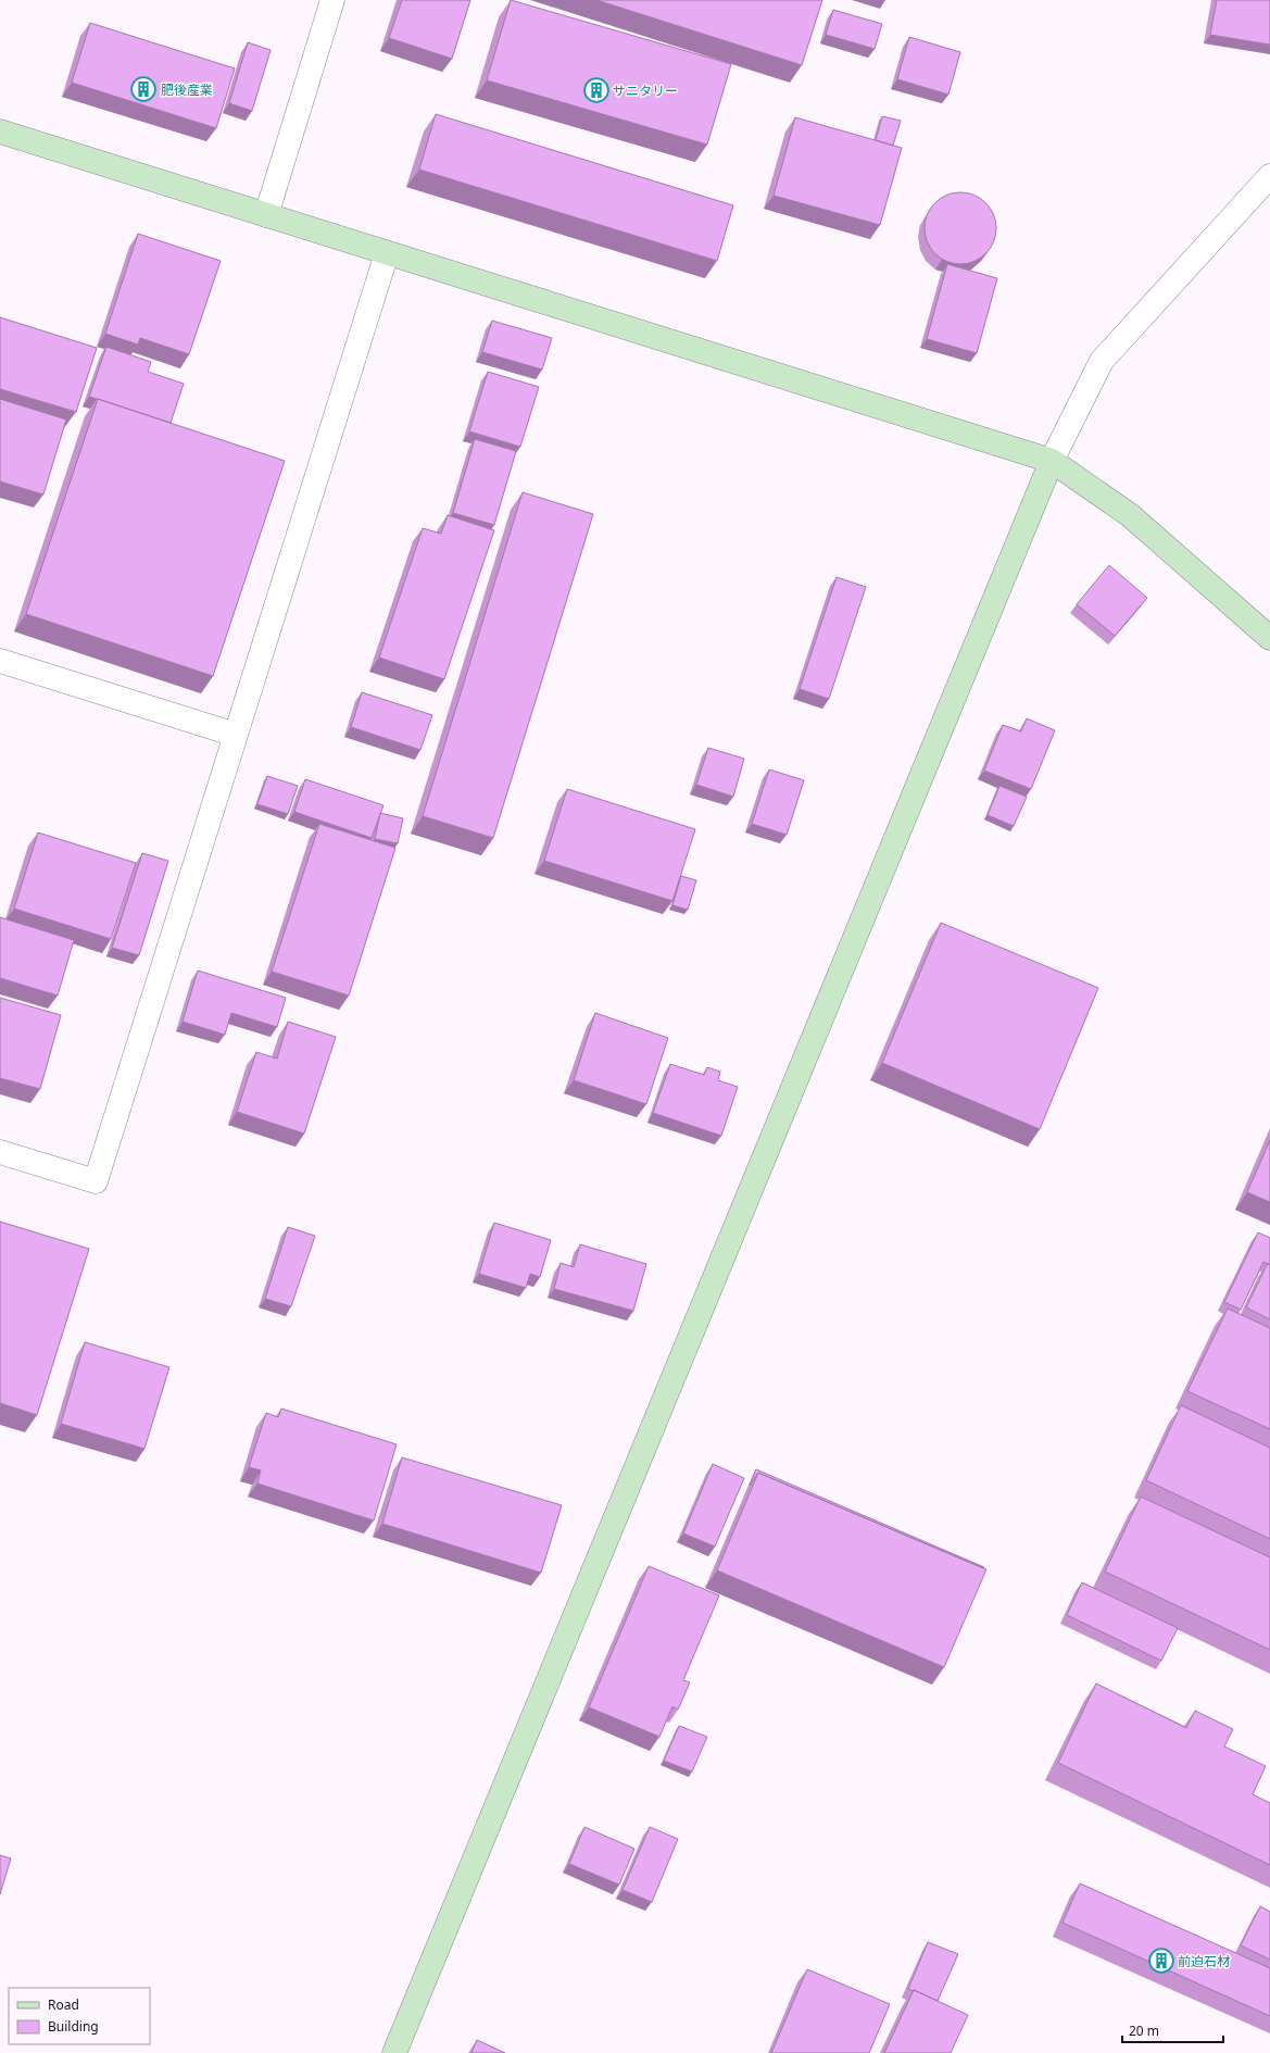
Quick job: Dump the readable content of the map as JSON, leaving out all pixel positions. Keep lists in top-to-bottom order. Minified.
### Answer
{"places":{"building":["肥後産業","サニタリー","前迫石材"]},"legend":["Road","Building"],"scale_bar":"20 m"}
